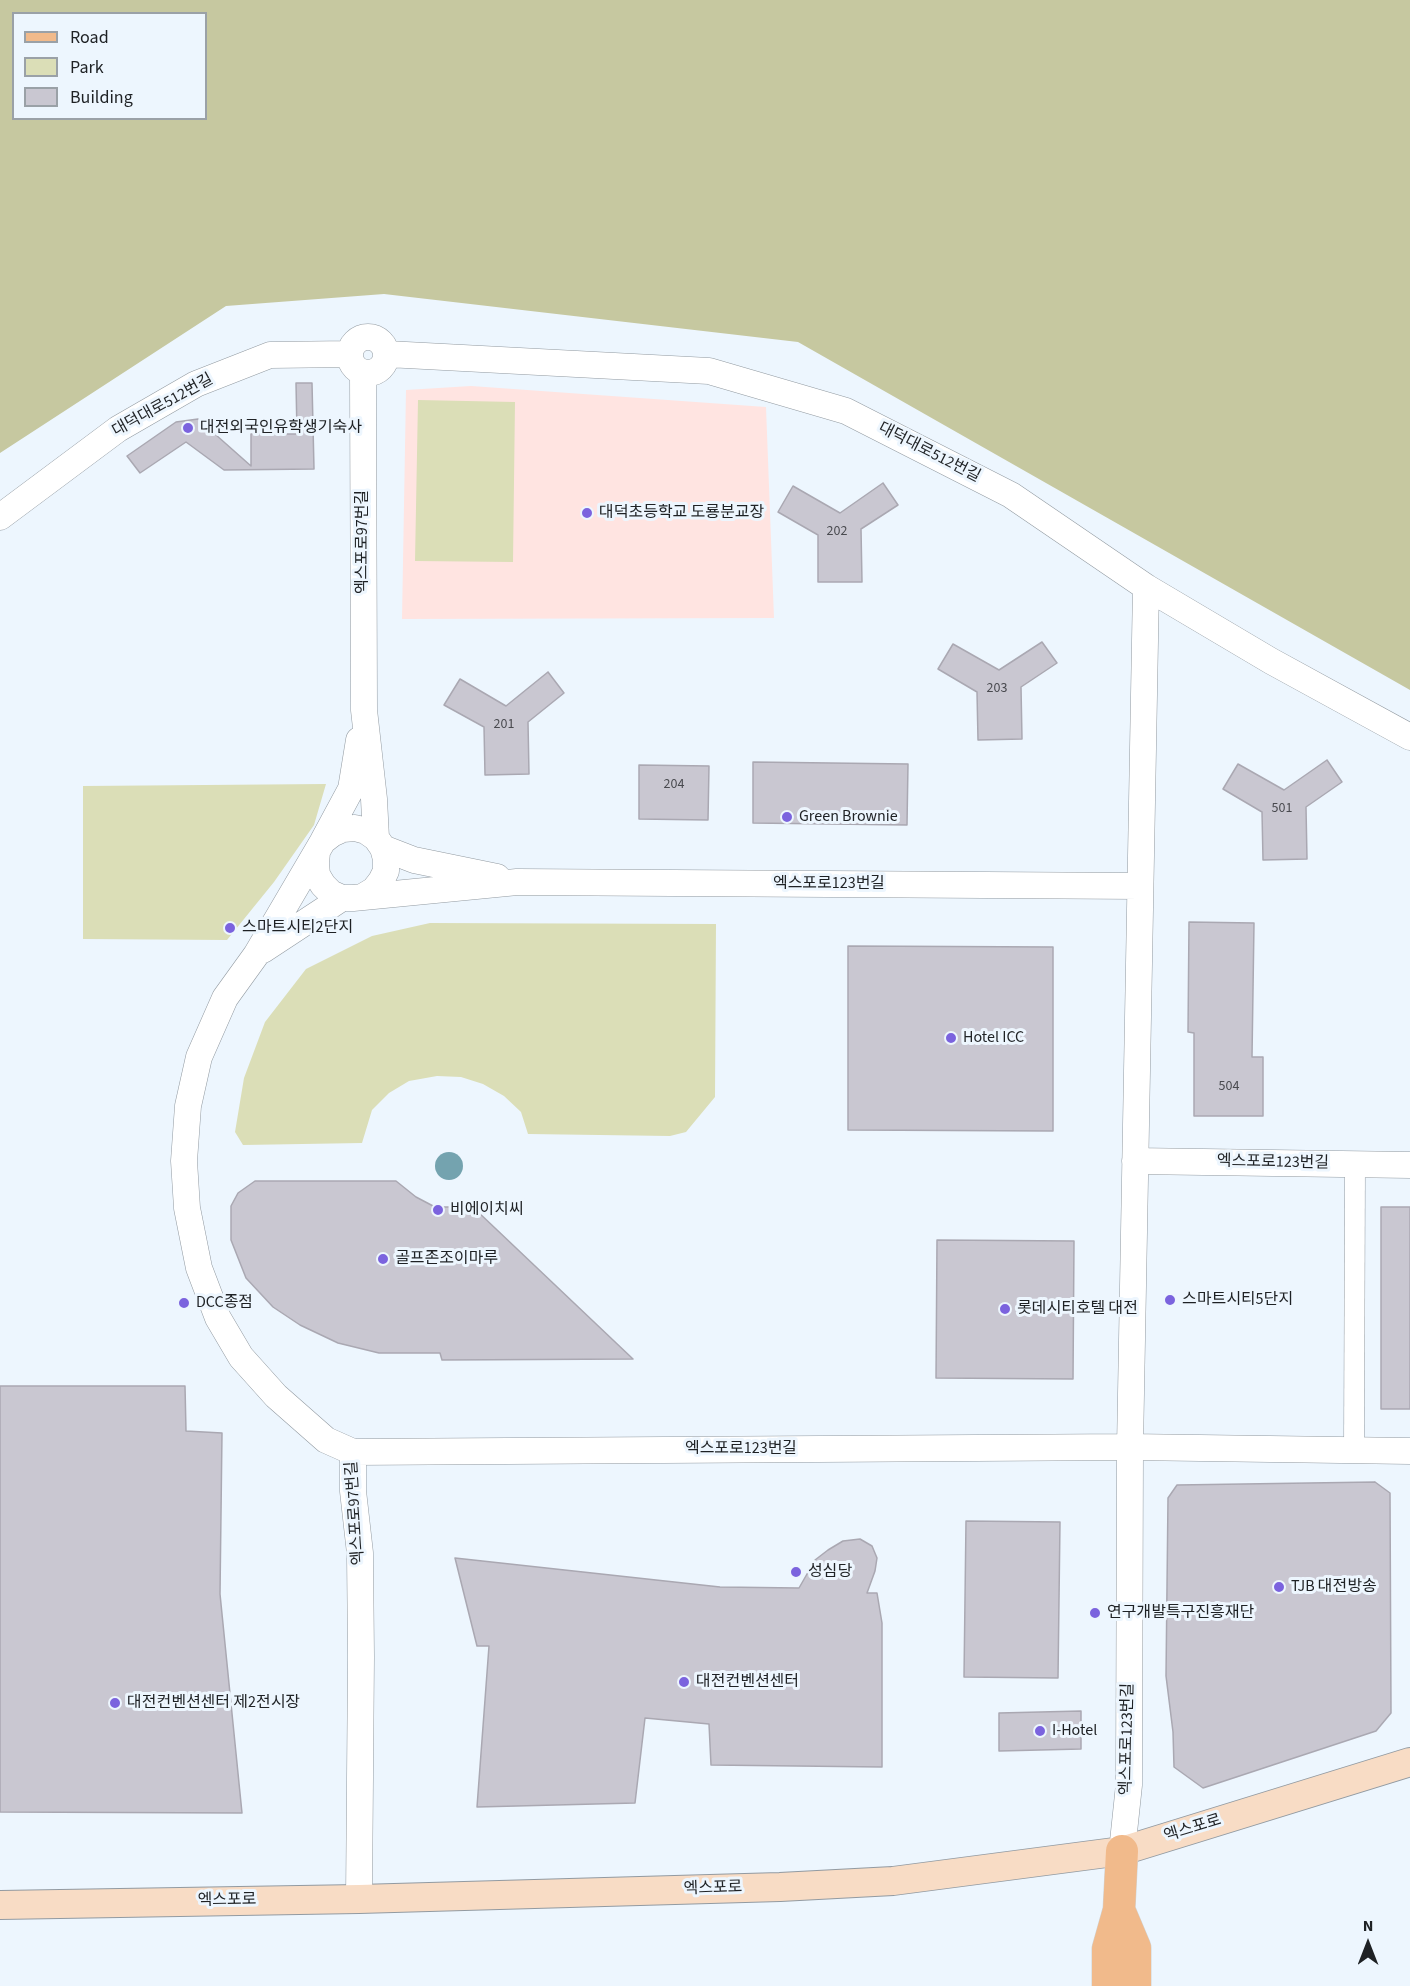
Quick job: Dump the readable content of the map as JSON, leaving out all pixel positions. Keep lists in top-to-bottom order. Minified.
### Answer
{"streets":{"main road":["엑스포로"],"street":["대덕대로512번길","엑스포로97번길","엑스포로123번길"]},"crossings":[["대덕대로512번길","엑스포로97번길"],["대덕대로512번길","엑스포로123번길"],["엑스포로97번길","엑스포로123번길"],["엑스포로97번길","엑스포로"],["엑스포로123번길","엑스포로"]],"places":["대전외국인유학생기숙사","대덕초등학교 도룡분교장","Green Brownie","스마트시티2단지","Hotel ICC","비에이치씨","골프존조이마루","스마트시티5단지","DCC종점","롯데시티호텔 대전","성심당","TJB 대전방송","연구개발특구진흥재단","대전컨벤션센터","대전컨벤션센터 제2전시장","I-Hotel"],"house_numbers":["202","203","201","204","501","504"],"legend":["Road","Park","Building"],"north":"top"}
